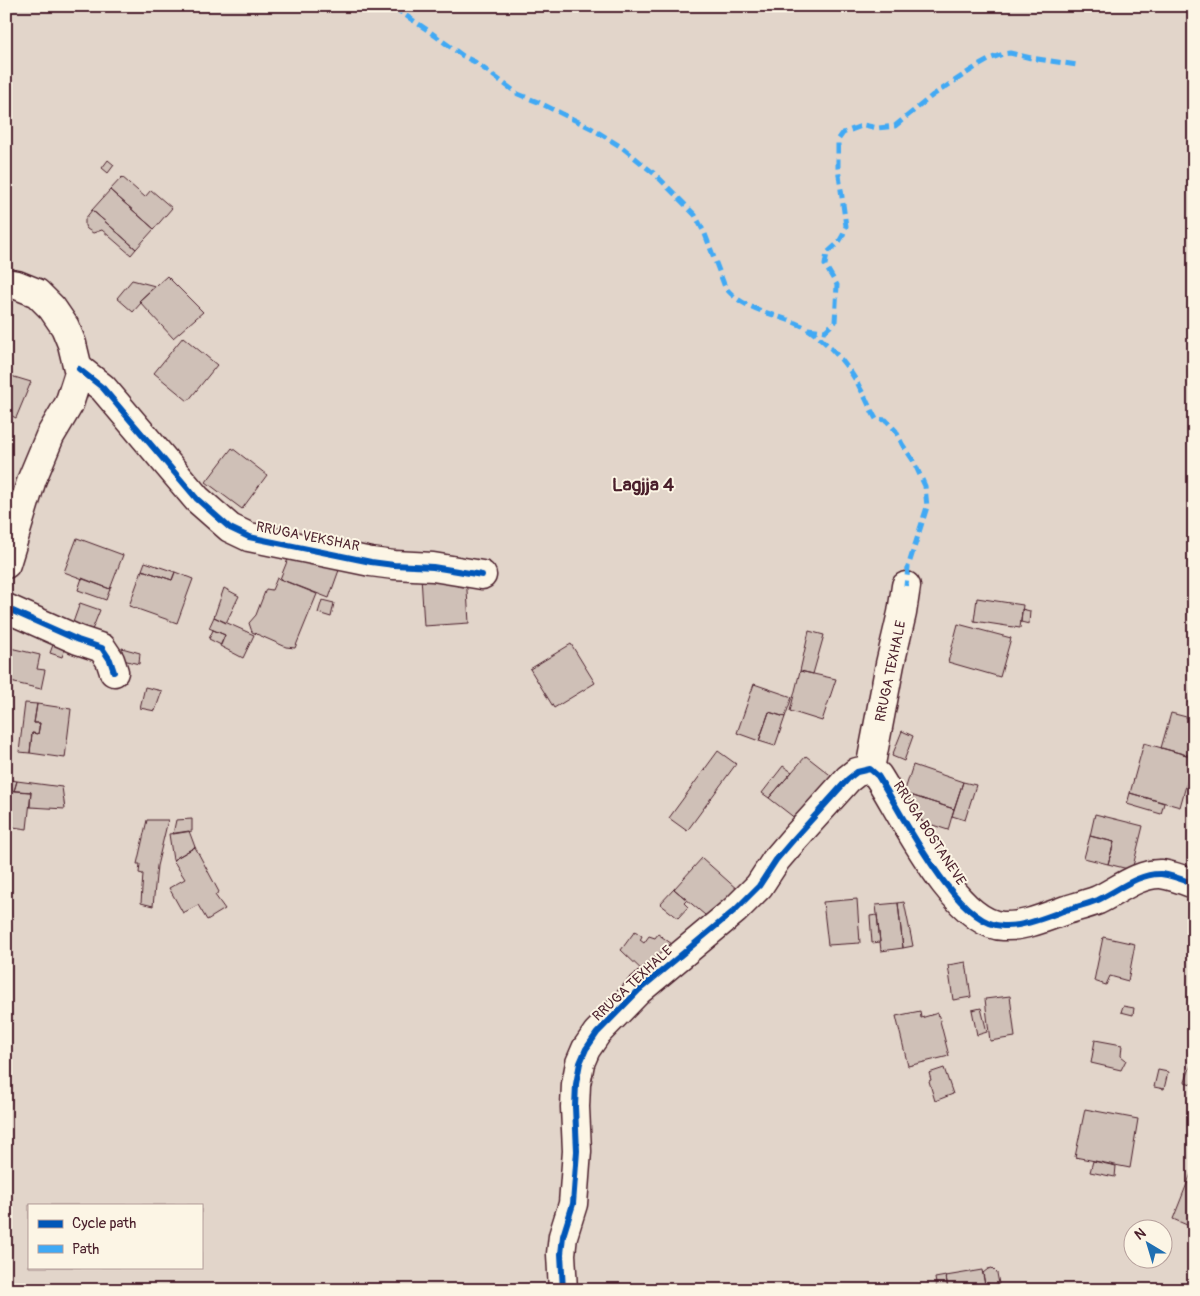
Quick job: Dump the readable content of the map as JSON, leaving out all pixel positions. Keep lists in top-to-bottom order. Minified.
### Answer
{"streets":{"street":["RRUGA VEKSHAR","RRUGA TEXHALE","RRUGA BOSTANEVE"]},"crossings":[["RRUGA TEXHALE","RRUGA BOSTANEVE"]],"districts":["Lagjja 4"],"legend":["Cycle path","Path"],"north":"top left"}
